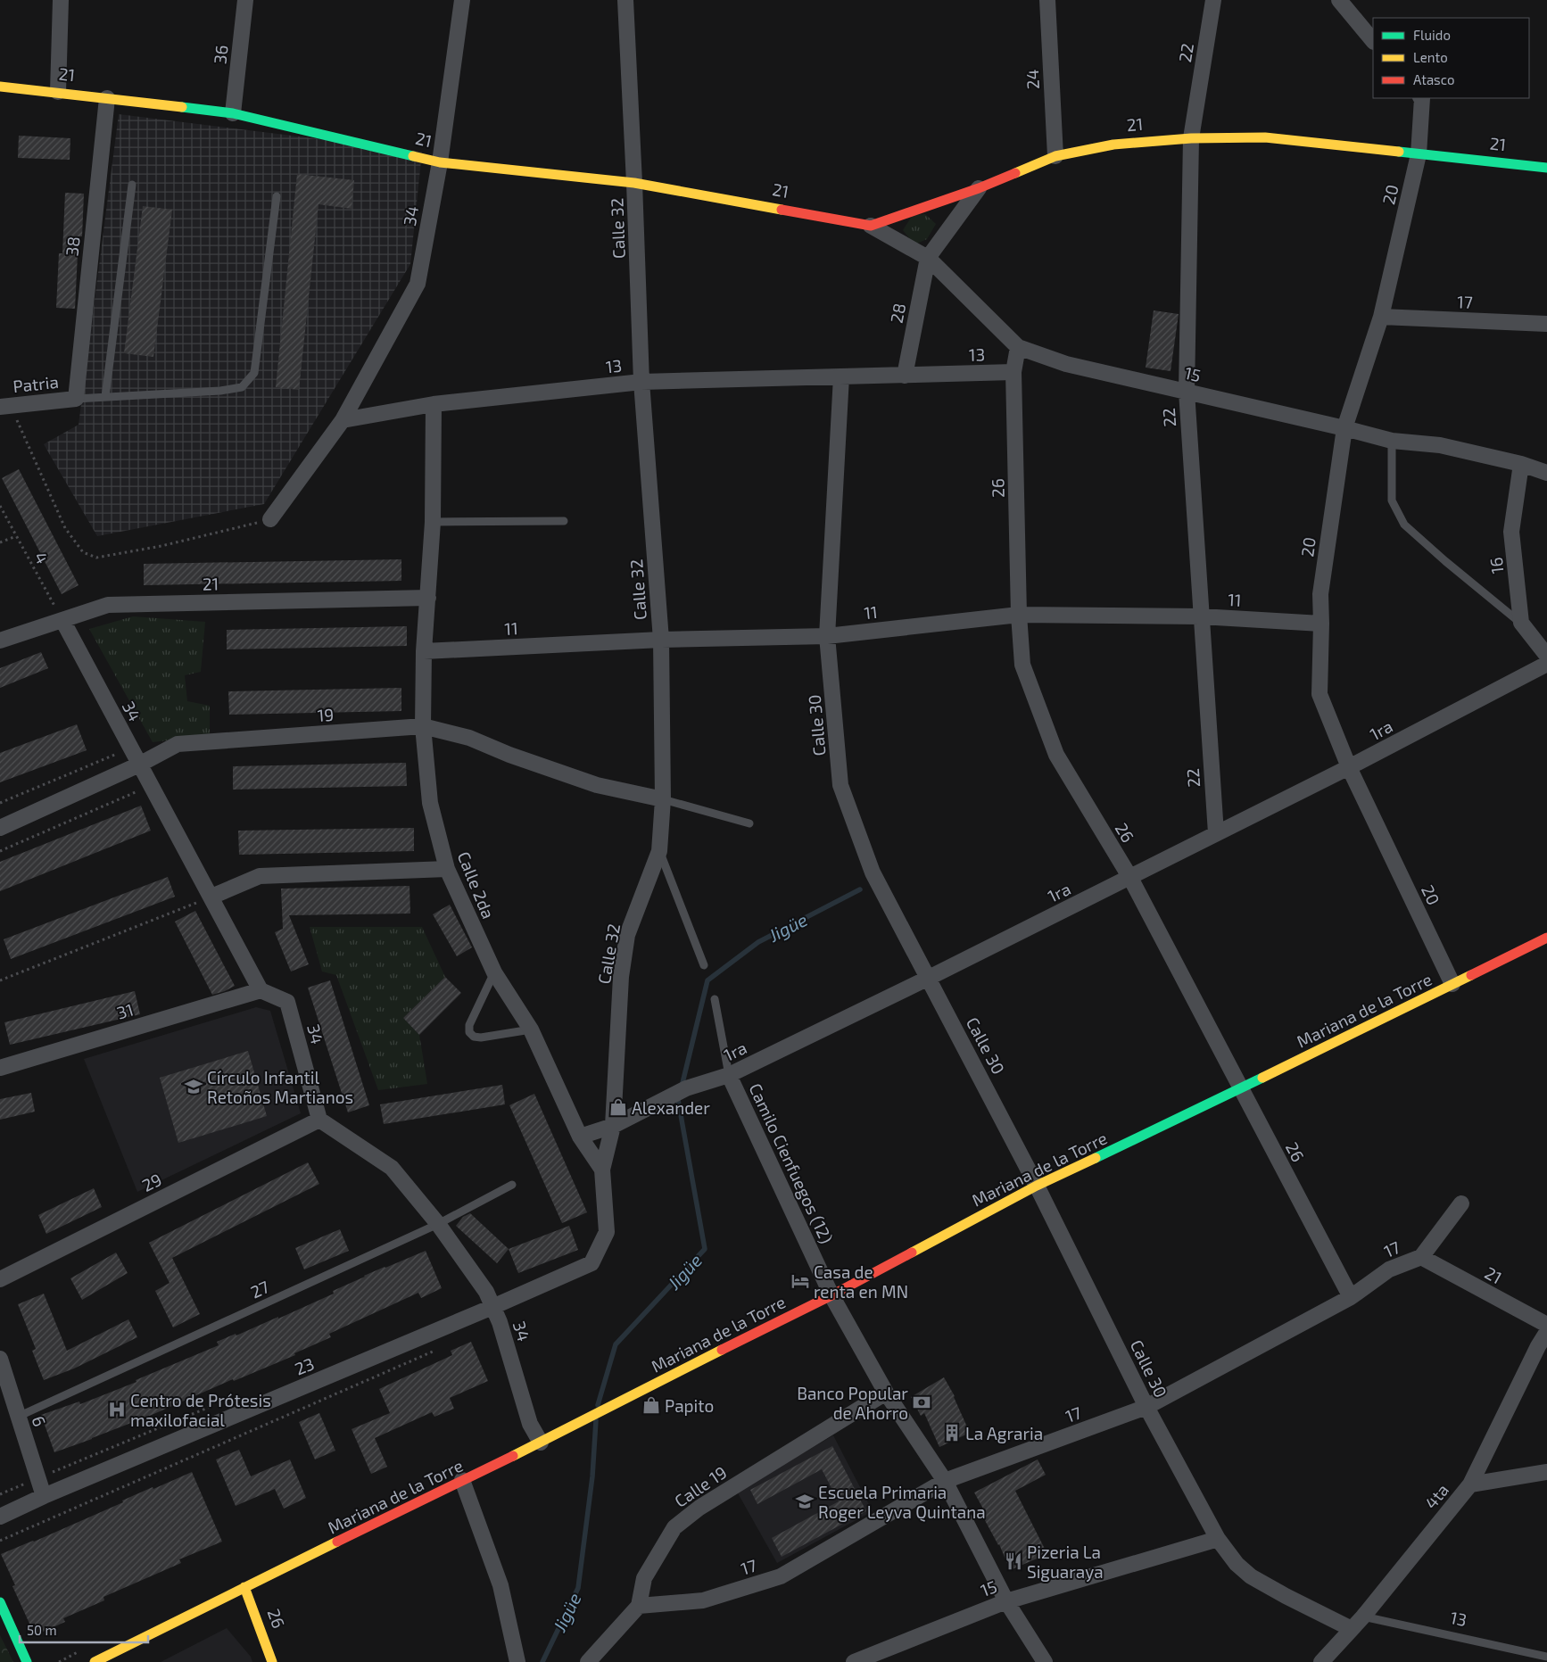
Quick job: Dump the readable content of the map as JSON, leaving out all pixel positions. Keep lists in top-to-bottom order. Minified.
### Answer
{"streets":{"street":["22","36","21","24","20","34","Calle 32","38","17","28","13","15","Patria","26","16","11","19","Calle 30","1ra","Calle 2da","Mariana de la Torre","31","Camilo Cienfuegos (12)","29","23","6","Calle 19","4ta"],"lane":["27"],"path":["4"]},"crossings":[["22","21"],["22","15"],["22","11"],["22","1ra"],["36","21"],["21","24"],["21","20"],["21","34"],["21","Calle 32"],["21","38"],["21","17"],["21","15"],["21","4"],["21","Calle 2da"],["20","17"],["20","15"],["20","11"],["20","1ra"],["20","Mariana de la Torre"],["34","13"],["34","4"],["34","19"],["34","Mariana de la Torre"],["34","31"],["34","29"],["34","27"],["34","23"],["Calle 32","13"],["Calle 32","11"],["Calle 32","19"],["Calle 32","1ra"],["Calle 32","Calle 2da"],["38","Patria"],["17","26"],["17","Calle 30"],["17","Camilo Cienfuegos (12)"],["17","Calle 19"],["28","13"],["28","15"],["13","26"],["13","Calle 30"],["13","4ta"],["15","26"],["15","16"],["15","Calle 30"],["15","Camilo Cienfuegos (12)"],["26","11"],["26","1ra"],["26","Mariana de la Torre"],["11","Calle 30"],["11","Calle 2da"],["19","Calle 2da"],["Calle 30","1ra"],["Calle 30","Mariana de la Torre"],["Calle 30","4ta"],["1ra","Calle 2da"],["1ra","Camilo Cienfuegos (12)"],["Calle 2da","23"],["Mariana de la Torre","Camilo Cienfuegos (12)"],["Camilo Cienfuegos (12)","Calle 19"],["27","6"],["23","6"]],"water":["Jigüe"],"places":{"school or university":["Círculo Infantil Retoños Martianos","Escuela Primaria Roger Leyva Quintana"],"shop":["Alexander","Papito"],"hotel":["Casa de renta en MN"],"bank":["Banco Popular de Ahorro"],"hospital":["Centro de Prótesis maxilofacial"],"building":["La Agraria"],"restaurant":["Pizeria La Siguaraya"]},"legend":["Fluido","Lento","Atasco"],"scale_bar":"50 m"}
